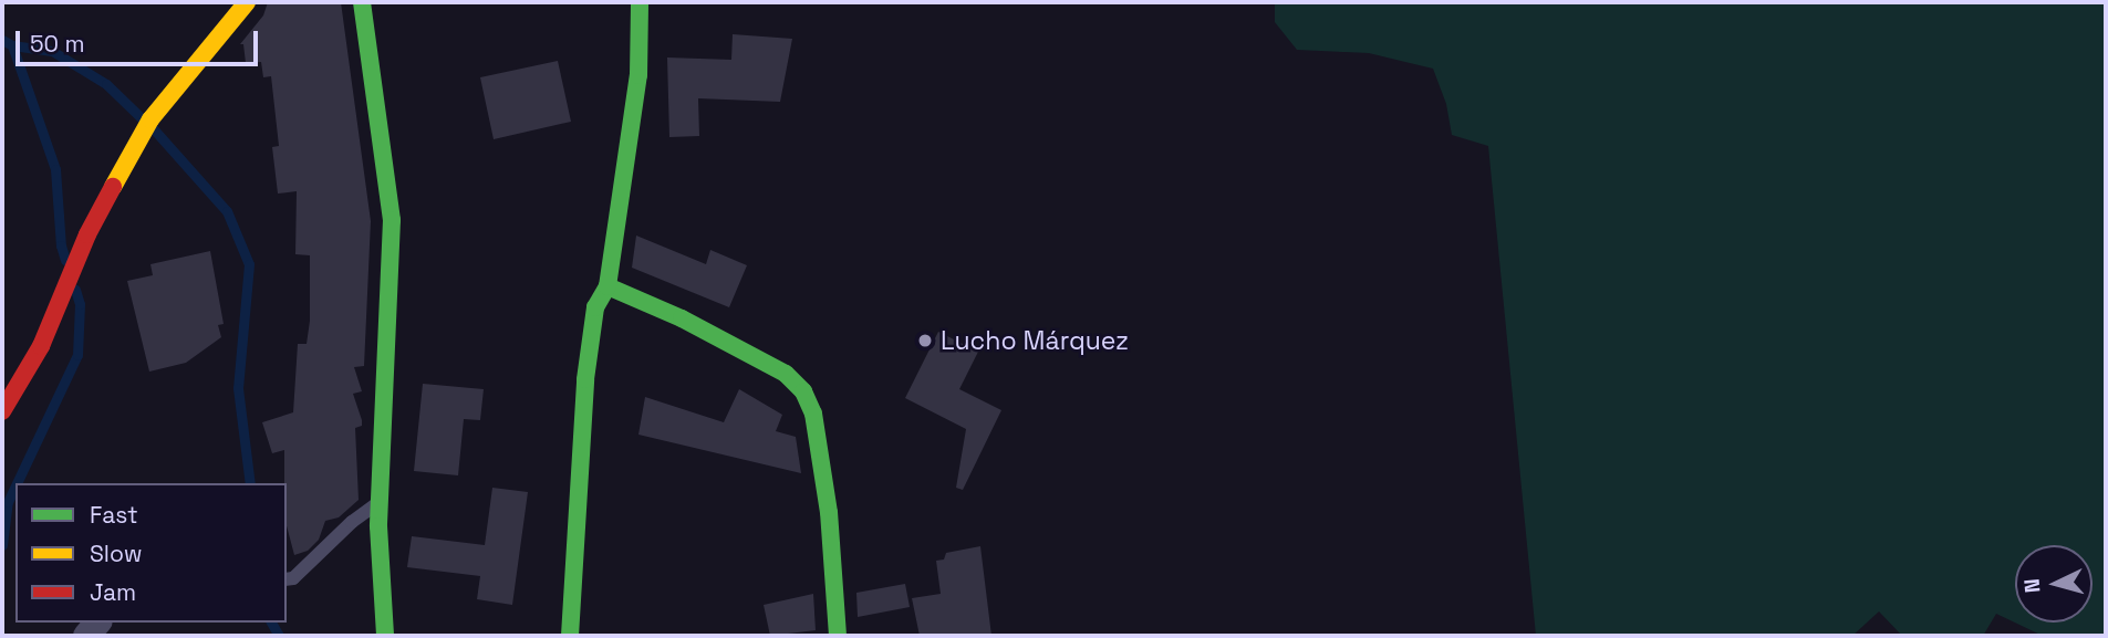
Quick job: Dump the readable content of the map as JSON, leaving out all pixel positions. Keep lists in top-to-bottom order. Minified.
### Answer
{"places":["Lucho Márquez"],"legend":["Fast","Slow","Jam"],"scale_bar":"50 m","north":"left"}
